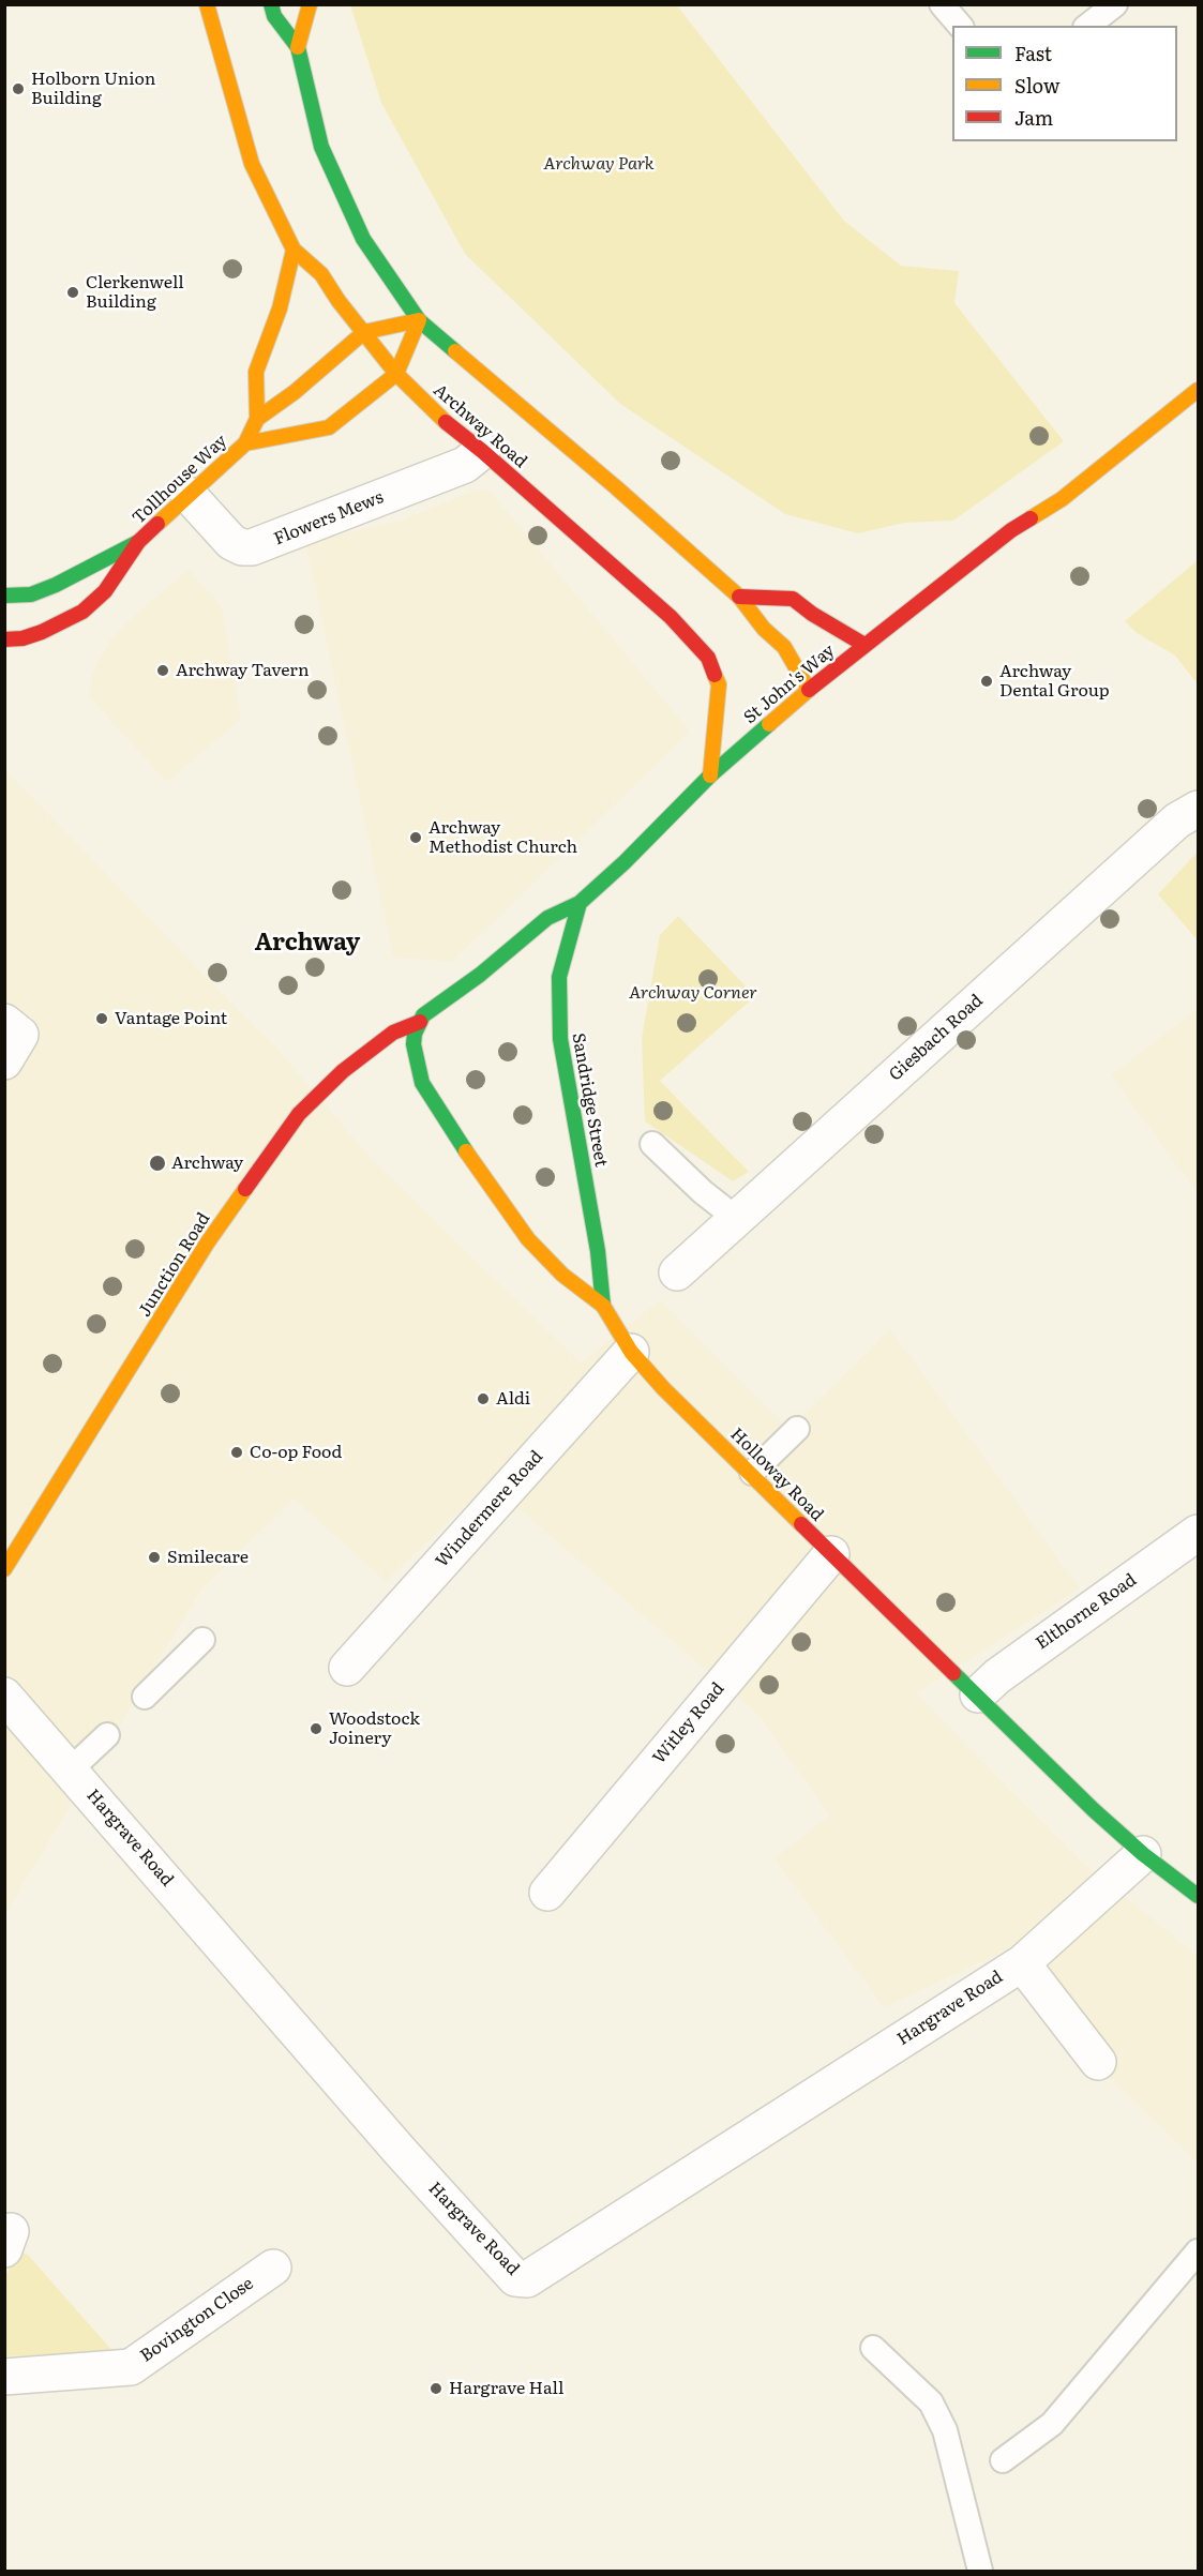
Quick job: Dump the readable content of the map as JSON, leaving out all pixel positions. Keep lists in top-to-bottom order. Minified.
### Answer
{"streets":{"main road":["Archway Road","Tollhouse Way","St John's Way","Sandridge Street","Junction Road","Holloway Road"],"street":["Flowers Mews","Giesbach Road","Windermere Road","Elthorne Road","Witley Road","Hargrave Road","Bovington Close"]},"crossings":[["Archway Road","Tollhouse Way"],["Archway Road","Flowers Mews"],["Archway Road","St John's Way"],["Tollhouse Way","Flowers Mews"],["St John's Way","Sandridge Street"],["St John's Way","Junction Road"],["St John's Way","Holloway Road"],["Sandridge Street","Holloway Road"],["Junction Road","Holloway Road"],["Holloway Road","Windermere Road"],["Holloway Road","Elthorne Road"],["Holloway Road","Witley Road"],["Holloway Road","Hargrave Road"]],"districts":["Archway"],"parks":["Archway Park","Archway Corner"],"places":["Holborn Union Building","Clerkenwell Building","Archway Tavern","Archway Dental Group","Archway Methodist Church","Vantage Point","Archway","Aldi","Co-op Food","Smilecare","Woodstock Joinery","Hargrave Hall"],"legend":["Fast","Slow","Jam"]}
